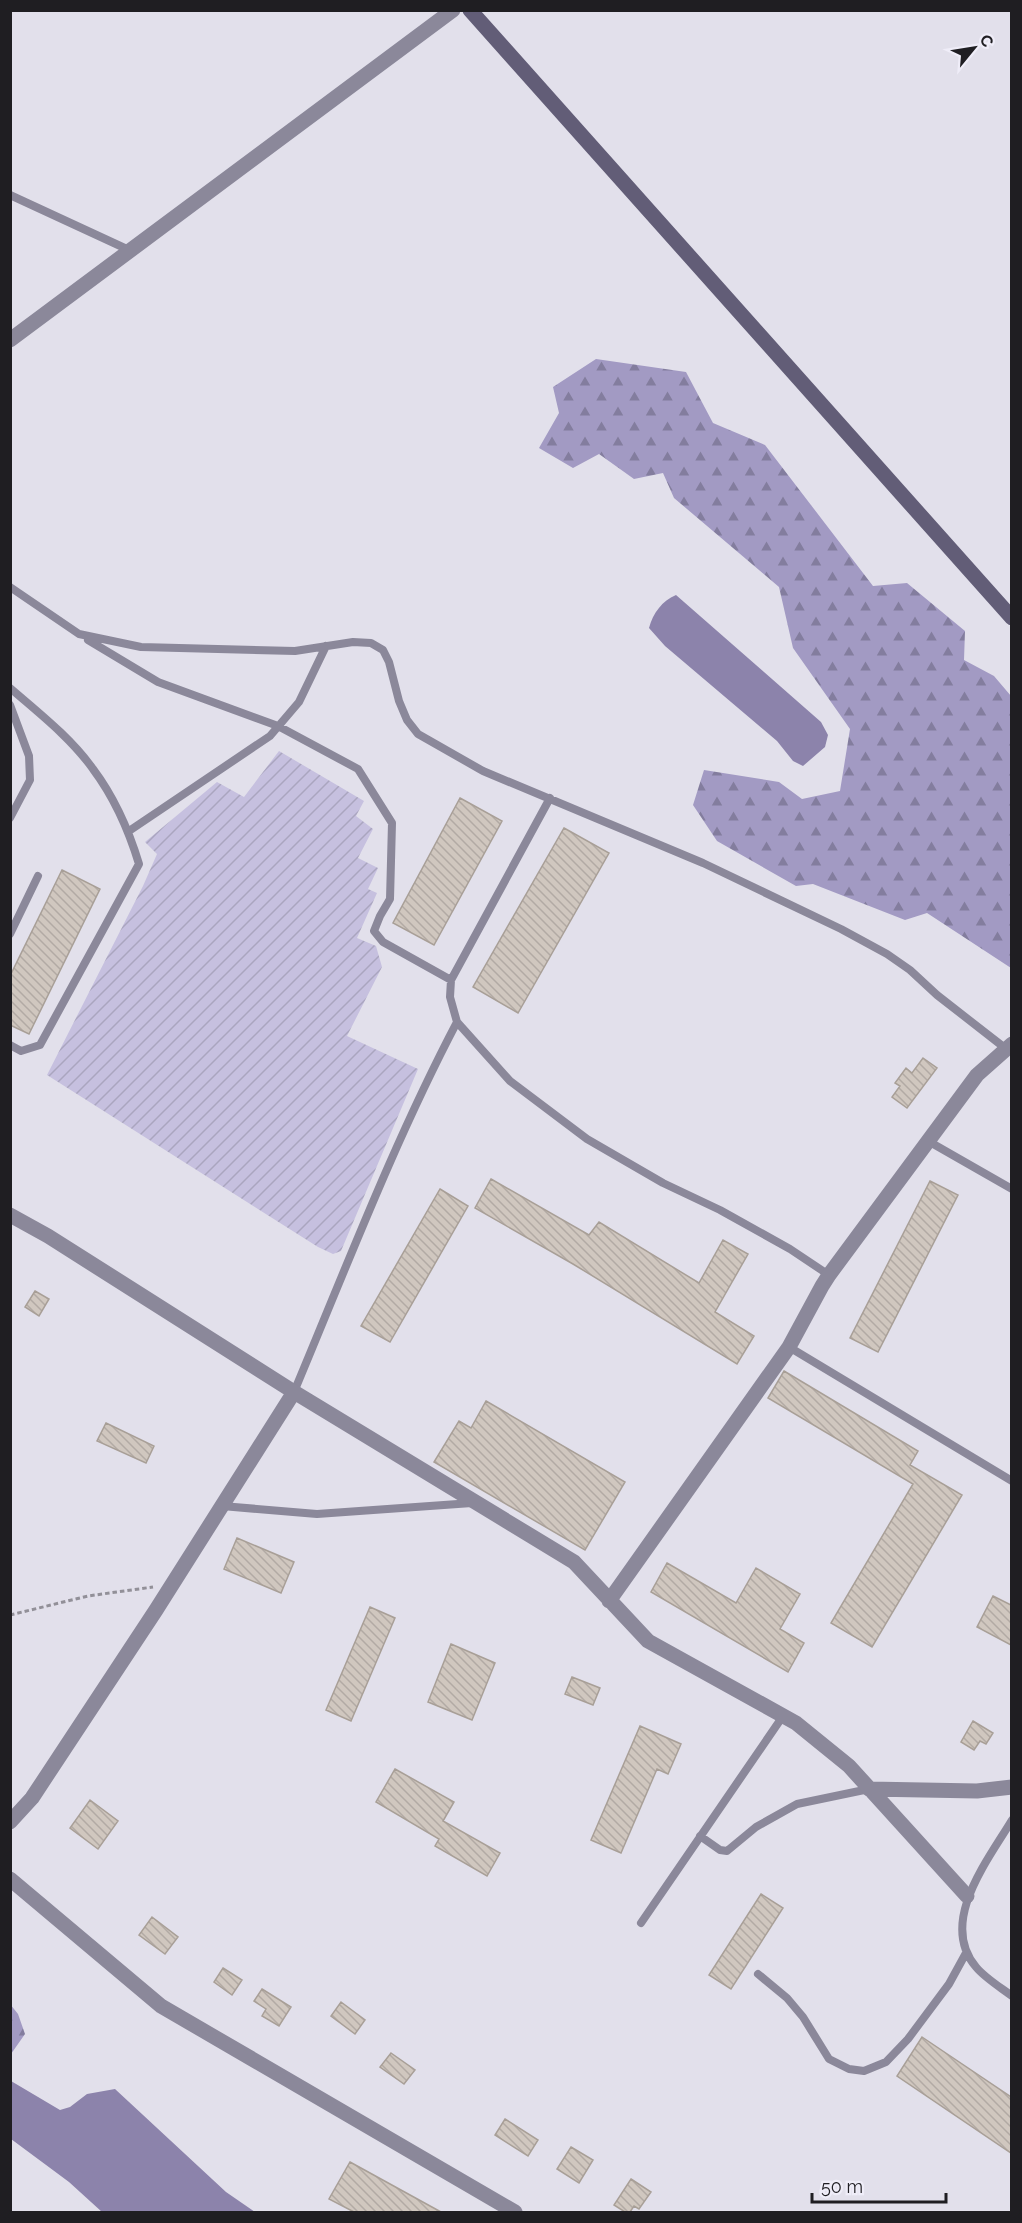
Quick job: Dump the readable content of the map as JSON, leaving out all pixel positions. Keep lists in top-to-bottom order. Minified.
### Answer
{"scale_bar":"50 m","north":"top right"}
